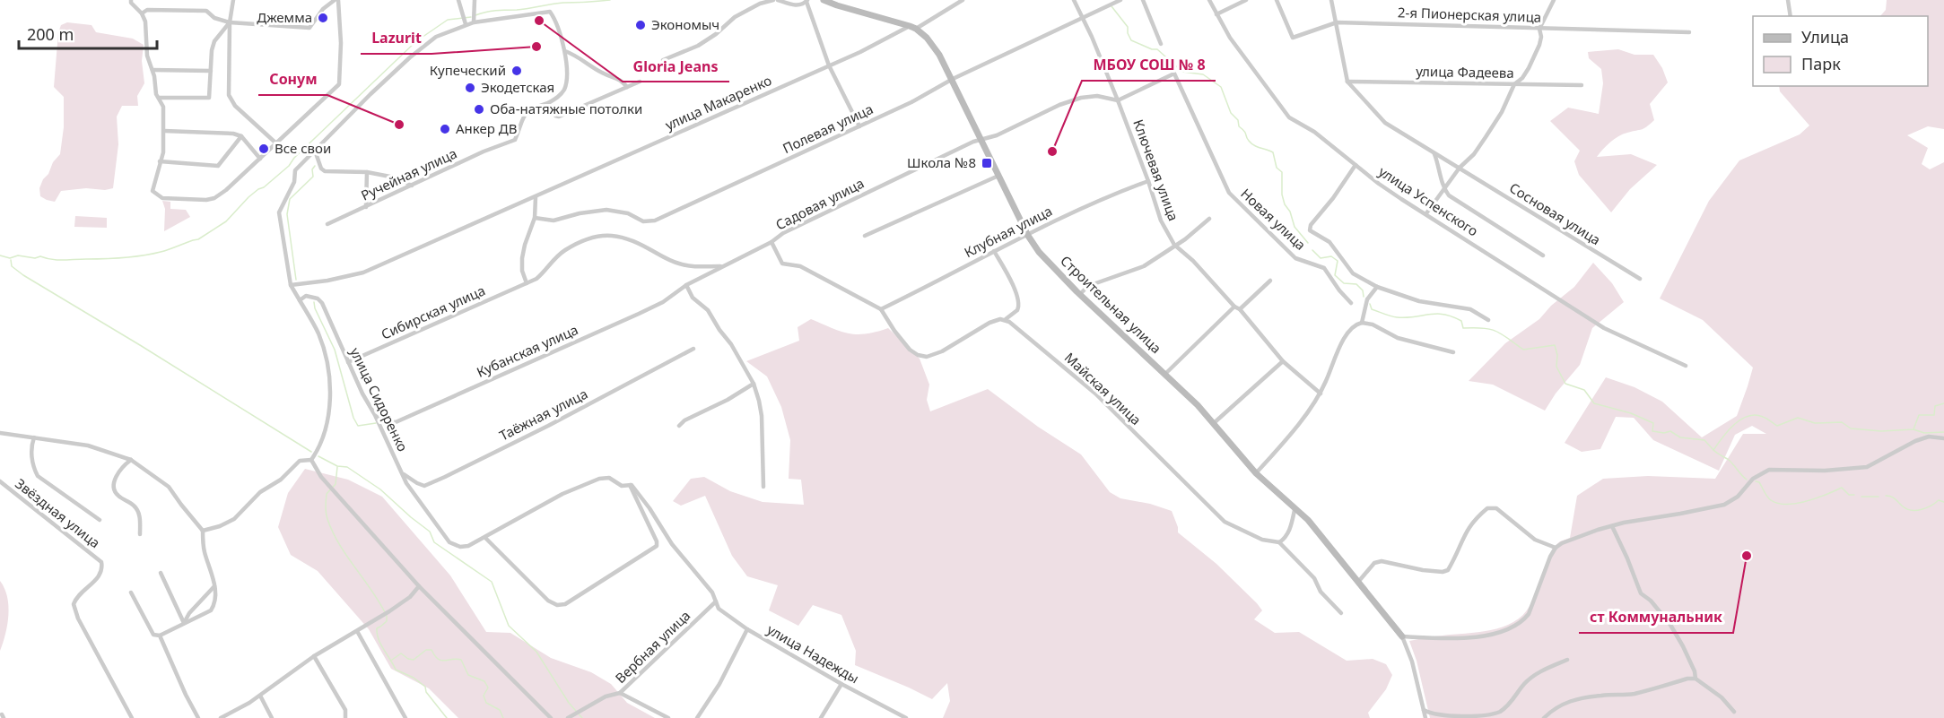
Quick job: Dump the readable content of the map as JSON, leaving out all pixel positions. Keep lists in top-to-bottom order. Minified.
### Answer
{"streets":{"street":["2-я Пионерская улица","улица Фадеева","улица Макаренко","Полевая улица","Ключевая улица","Ручейная улица","улица Успенского","Садовая улица","Сосновая улица","Новая улица","Клубная улица","Строительная улица","Сибирская улица","Кубанская улица","Майская улица","улица Сидоренко","Таёжная улица","Звёздная улица","Вербная улица","улица Надежды"]},"crossings":[["улица Фадеева","Сосновая улица"],["улица Макаренко","Строительная улица"],["Полевая улица","Ключевая улица"],["Полевая улица","Строительная улица"],["Ключевая улица","Садовая улица"],["Ключевая улица","Новая улица"],["Ключевая улица","Клубная улица"],["улица Успенского","Новая улица"],["Садовая улица","Новая улица"],["Садовая улица","Строительная улица"],["Садовая улица","Сибирская улица"],["Садовая улица","Кубанская улица"],["Клубная улица","Строительная улица"],["Сибирская улица","улица Сидоренко"],["Кубанская улица","улица Сидоренко"],["улица Сидоренко","Таёжная улица"],["Вербная улица","улица Надежды"]],"places":{"other":["Джемма","Gloria Jeans","Экономыч","Lazurit","Купеческий","Экодетская","Оба-натяжные потолки","Сонум","Анкер ДВ","Все свои","МБОУ СОШ № 8","ст Коммунальник"],"transit":["Школа №8"]},"legend":["Улица","Парк"],"scale_bar":"200 m"}
